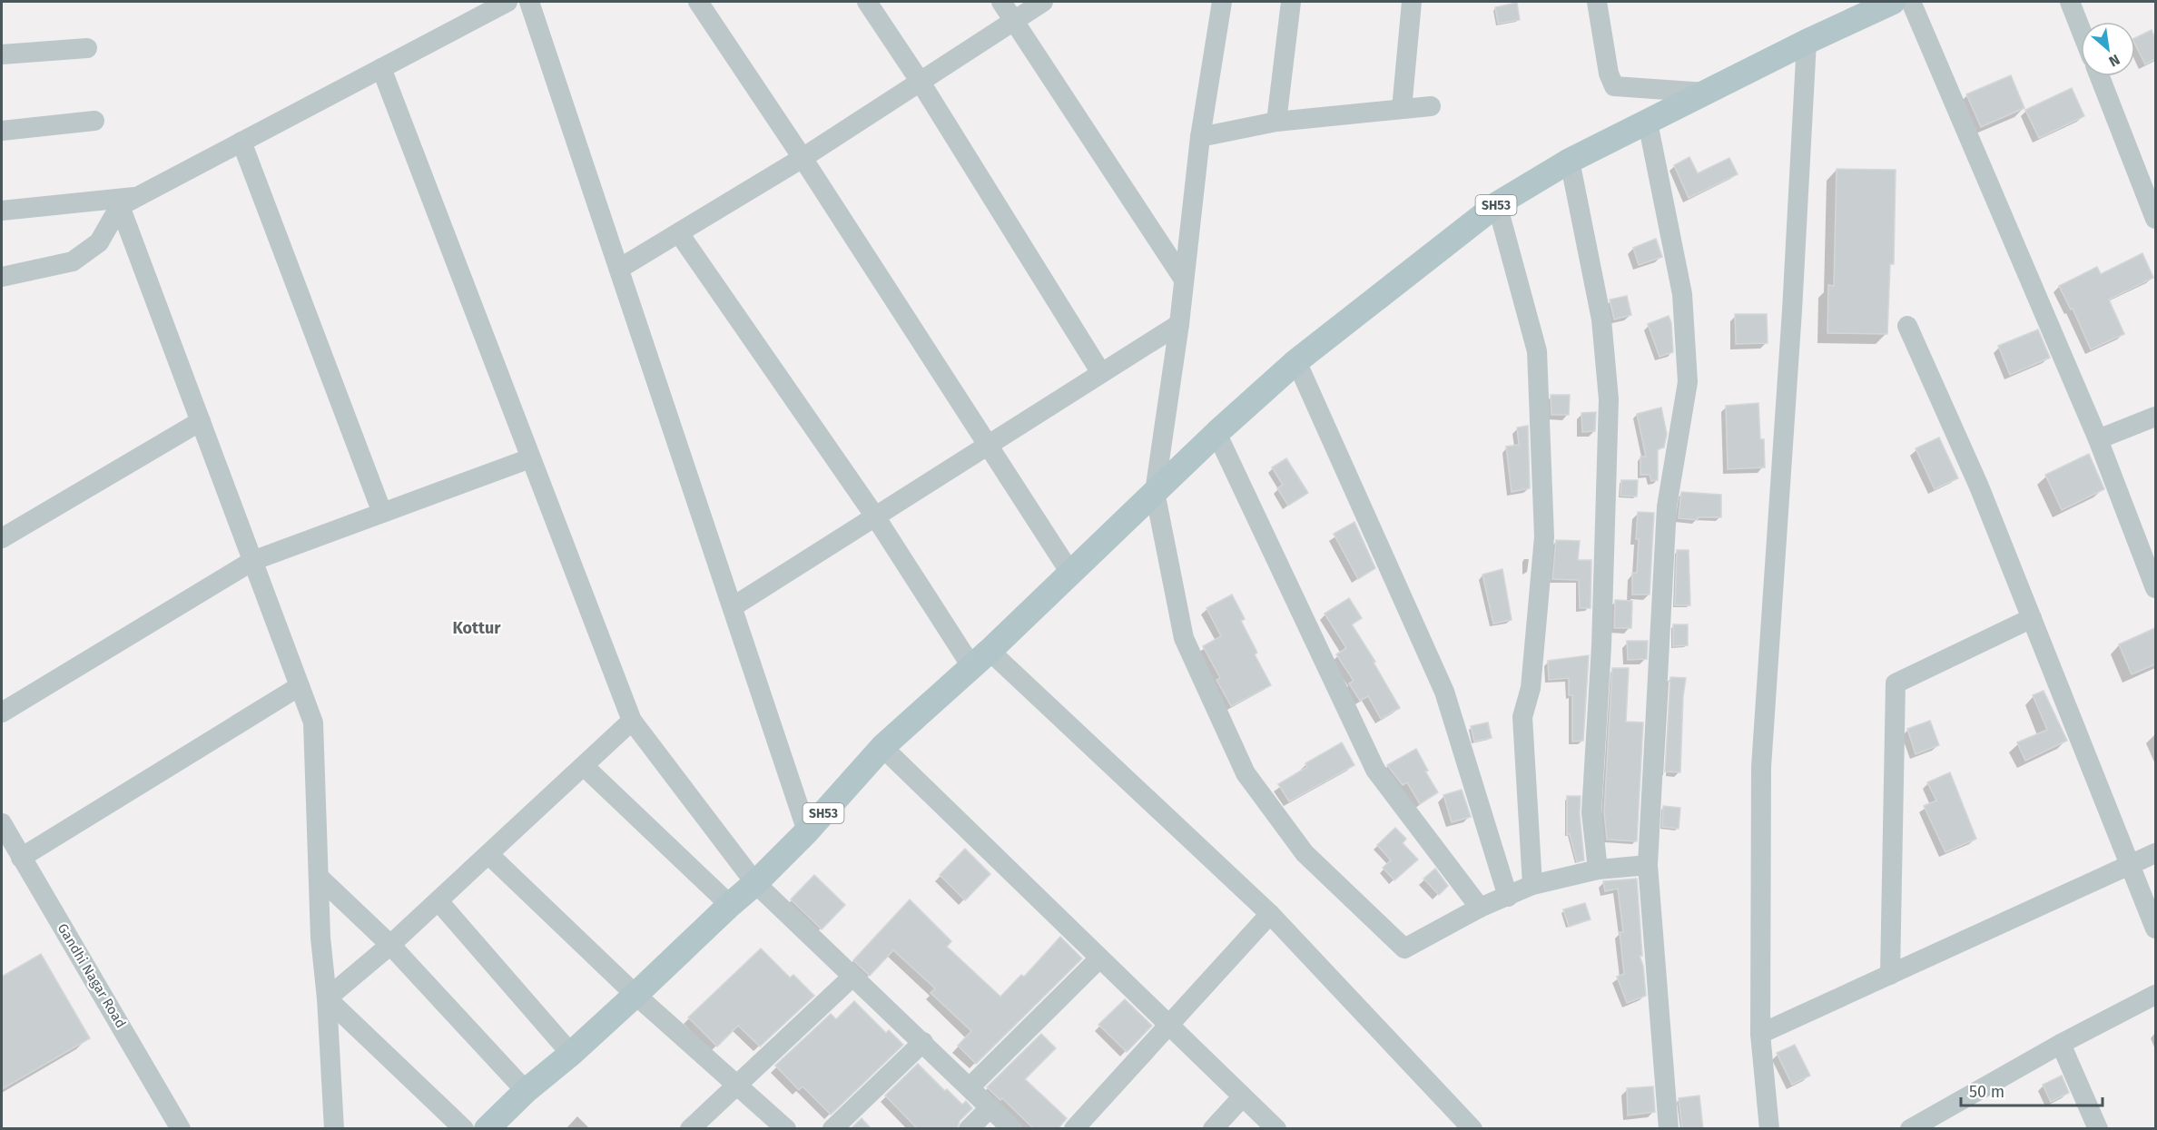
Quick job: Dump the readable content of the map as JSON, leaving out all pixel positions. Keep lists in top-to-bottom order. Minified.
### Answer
{"streets":{"main road":["SH53"],"street":["Gandhi Nagar Road"]},"districts":["Kottur"],"scale_bar":"50 m","north":"bottom right"}
